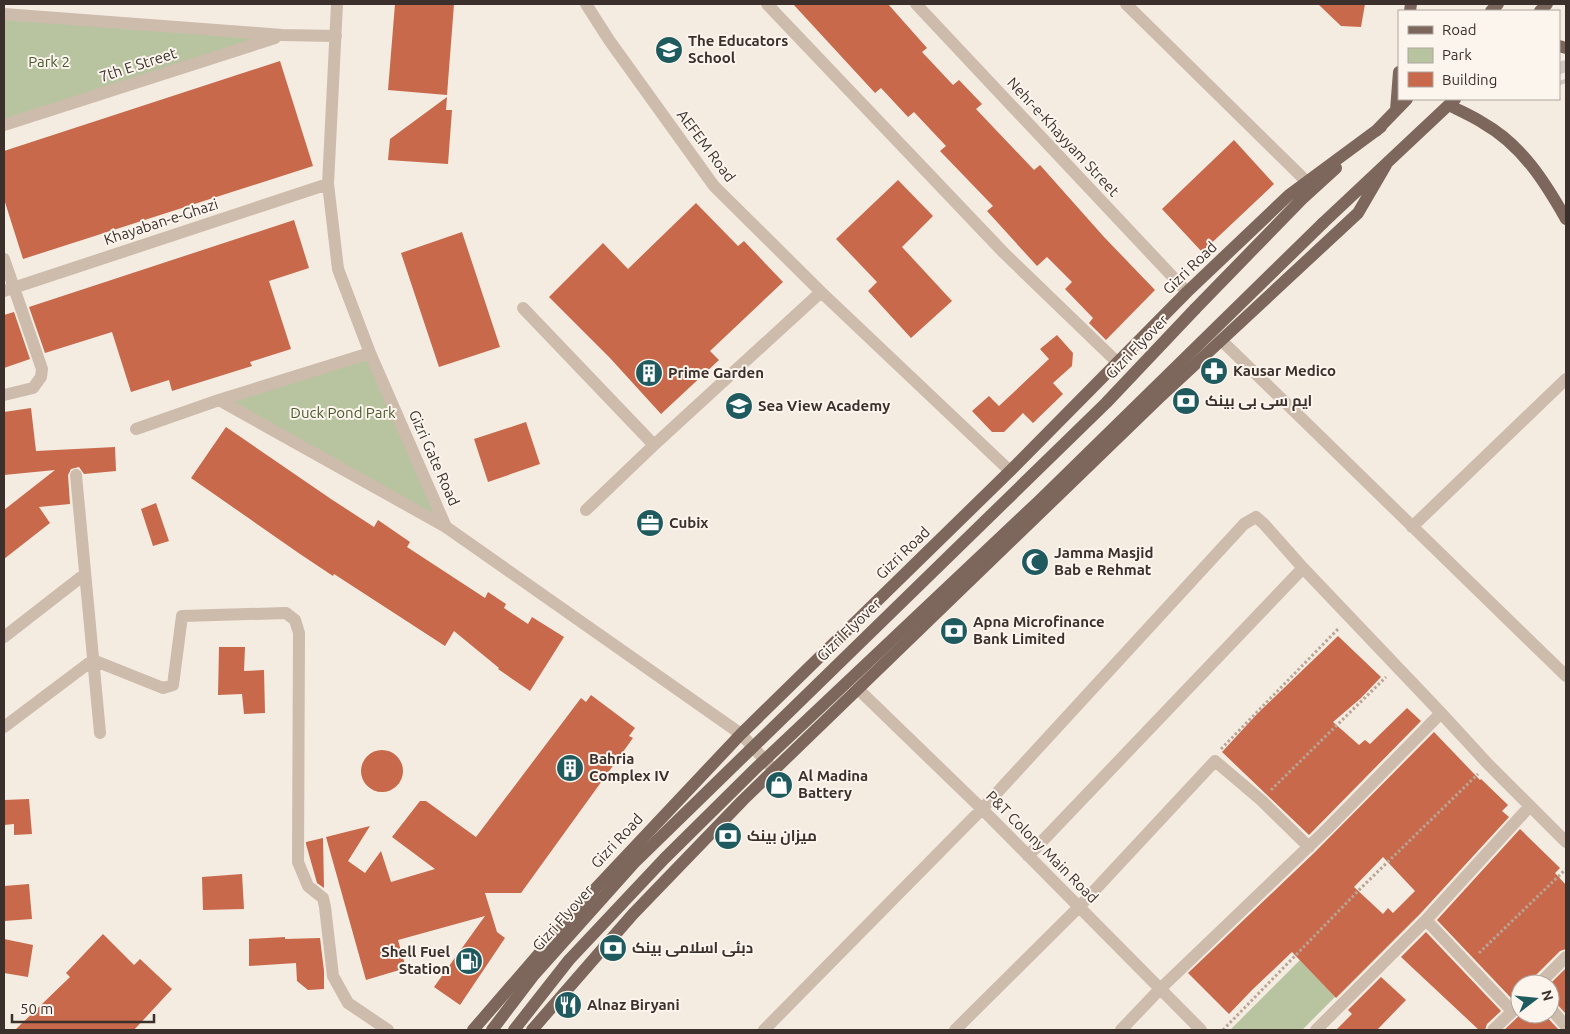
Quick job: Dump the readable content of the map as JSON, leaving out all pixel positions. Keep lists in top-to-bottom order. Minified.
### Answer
{"streets":{"main road":["Gizri Road","Gizri Flyover"],"street":["7th E Street","Nehr-e-Khayyam Street","AEFEM Road","Khayaban-e-Ghazi","Gizri Gate Road","P&T Colony Main Road"]},"crossings":[["Nehr-e-Khayyam Street","Gizri Road"],["AEFEM Road","Gizri Road"],["Khayaban-e-Ghazi","Gizri Gate Road"],["Gizri Road","Gizri Flyover"],["Gizri Road","Gizri Gate Road"]],"parks":["Park 2","Duck Pond Park"],"places":{"school or university":["The Educators School","Sea View Academy"],"pharmacy":["Kausar Medico"],"building":["Prime Garden","Bahria Complex IV"],"bank":["ایم سی بی بینک","Apna Microfinance Bank Limited","میزان بینک","دبئی اسلامی بینک"],"office":["Cubix"],"mosque":["Jamma Masjid Bab e Rehmat"],"shop":["Al Madina Battery"],"fuel station":["Shell Fuel Station"],"restaurant":["Alnaz Biryani"]},"legend":["Road","Park","Building"],"scale_bar":"50 m","north":"right"}
